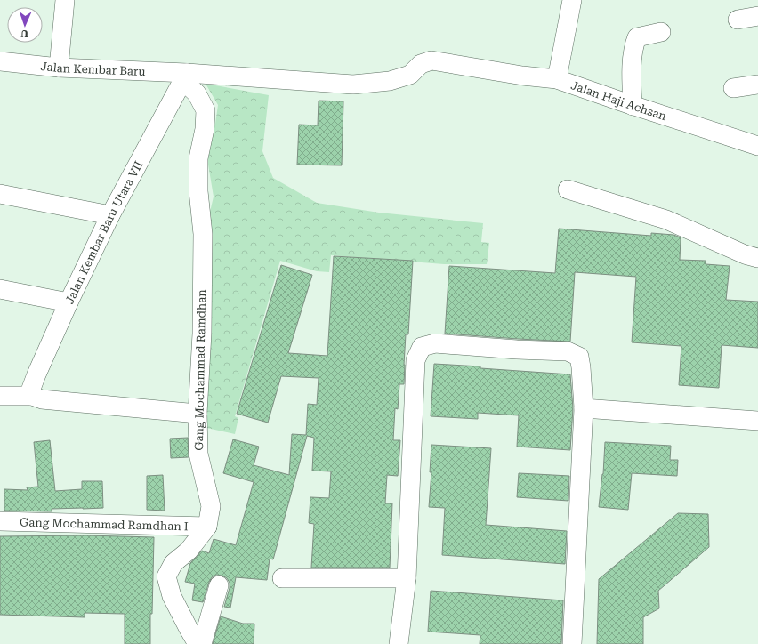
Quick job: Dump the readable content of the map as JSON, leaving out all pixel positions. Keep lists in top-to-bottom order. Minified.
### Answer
{"streets":{"street":["Jalan Kembar Baru","Jalan Haji Achsan","Jalan Kembar Baru Utara VII","Gang Mochammad Ramdhan","Gang Mochammad Ramdhan I"]},"crossings":[["Jalan Kembar Baru","Jalan Haji Achsan"],["Jalan Kembar Baru","Jalan Kembar Baru Utara VII"],["Jalan Kembar Baru","Gang Mochammad Ramdhan"],["Jalan Kembar Baru Utara VII","Gang Mochammad Ramdhan"],["Gang Mochammad Ramdhan","Gang Mochammad Ramdhan I"]],"north":"bottom"}
